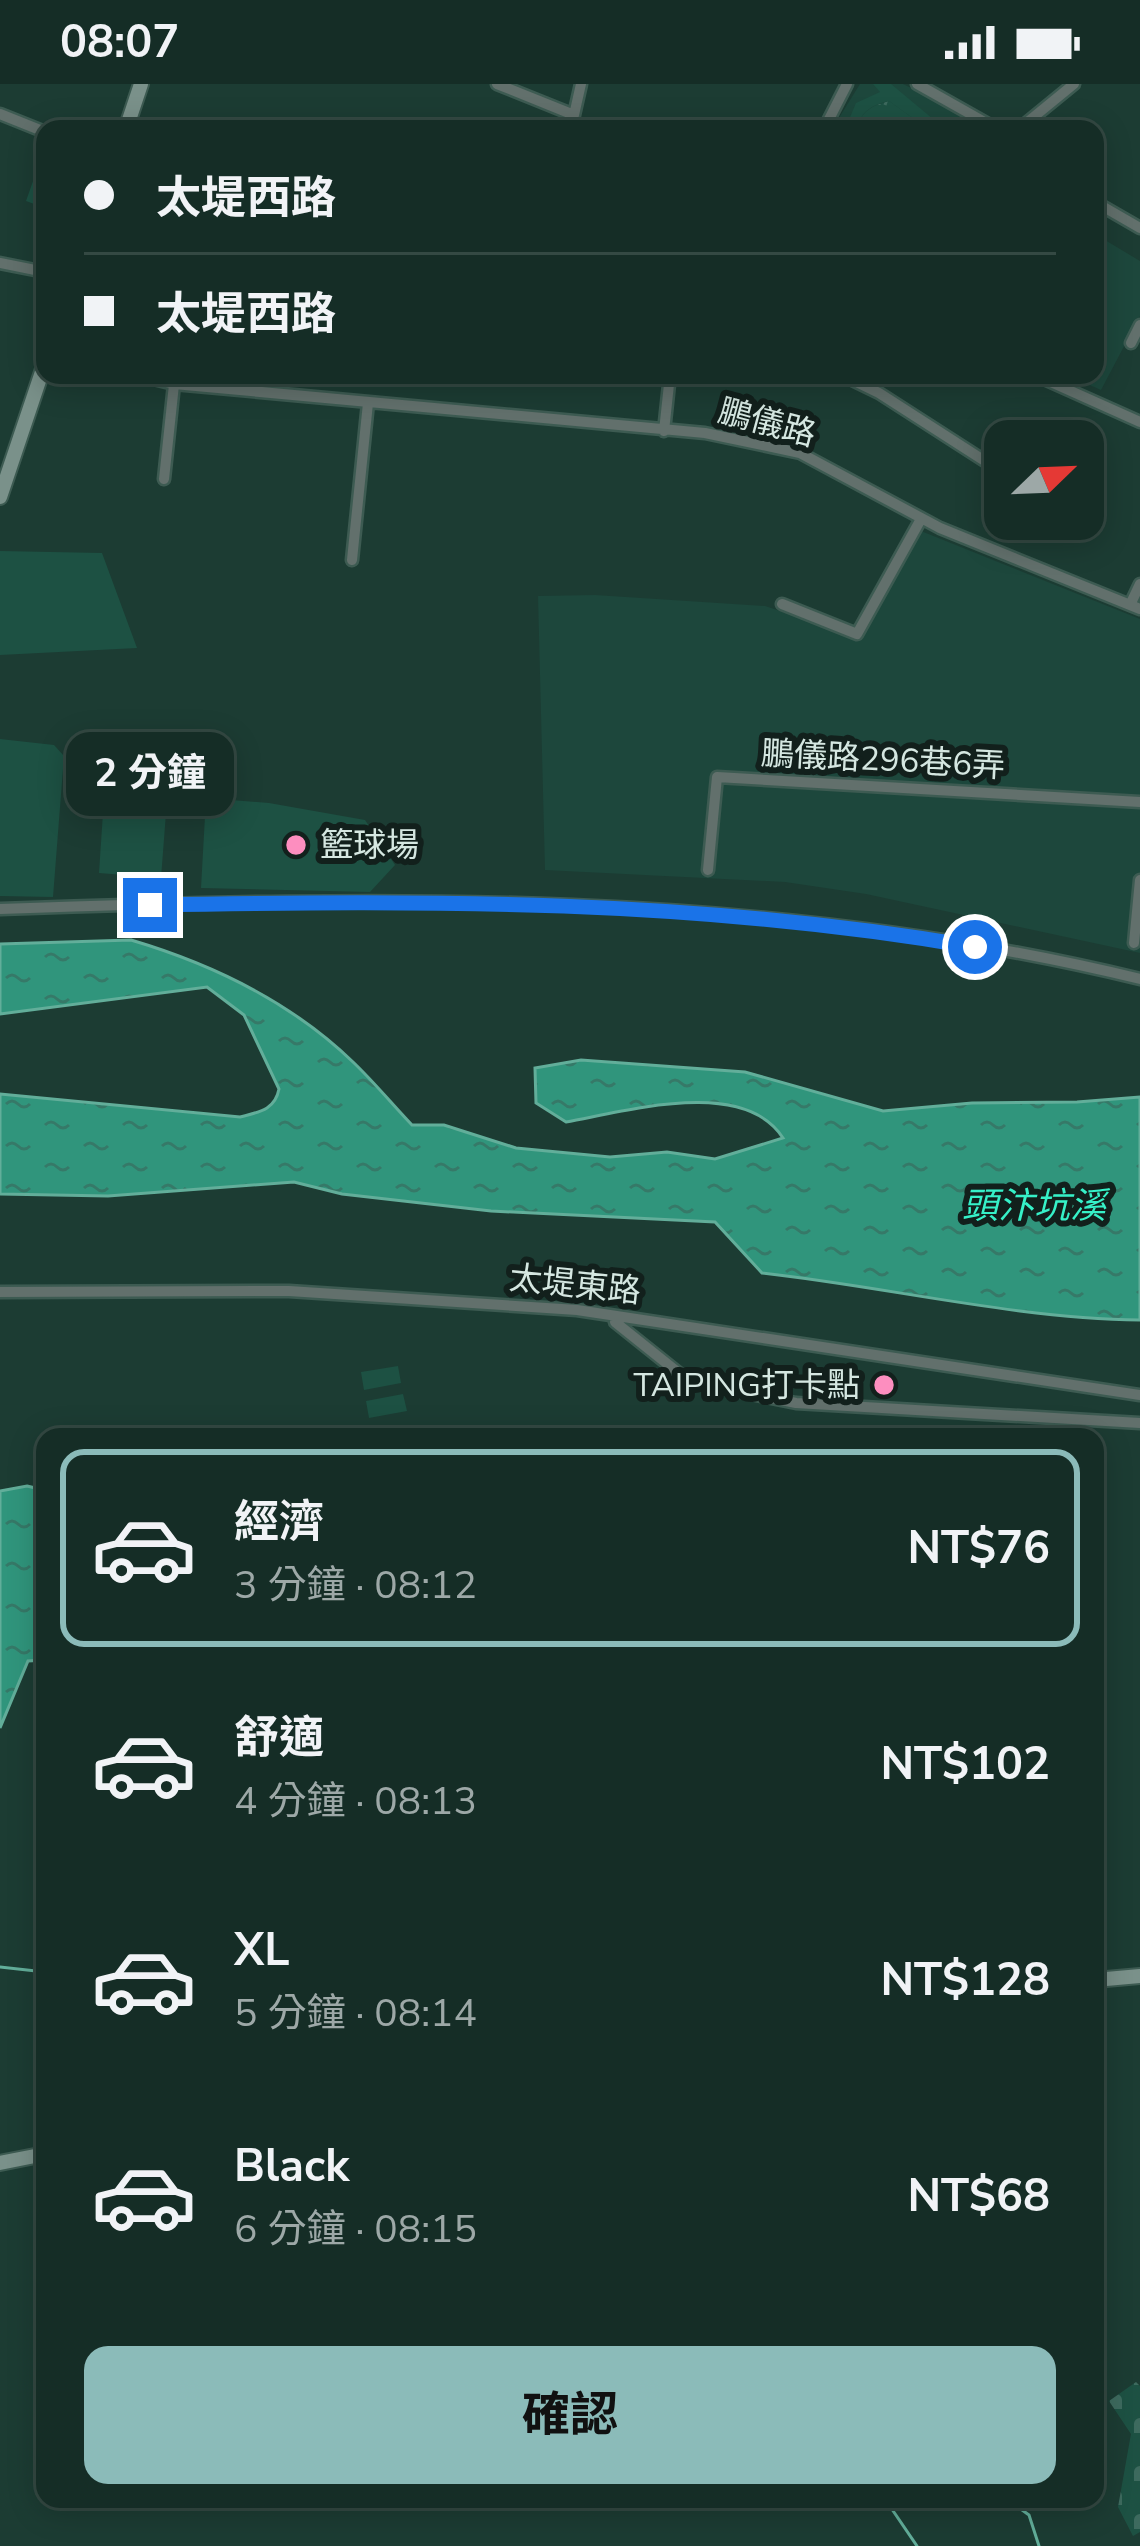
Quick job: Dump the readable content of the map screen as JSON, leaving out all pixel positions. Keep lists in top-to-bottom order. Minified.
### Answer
{"streets":{"street":["鵬儀路","鵬儀路296巷6弄","太堤東路"]},"water":["頭汴坑溪"],"places":["籃球場","TAIPING打卡點"],"north":"top right","page":{"status":"08:07","banner":["太堤西路","太堤西路"],"bubble":"2 分鐘","list":[{"name":"經濟","note":"3 分鐘 · 08:12","value":"NT$76"},{"name":"舒適","note":"4 分鐘 · 08:13","value":"NT$102"},{"name":"XL","note":"5 分鐘 · 08:14","value":"NT$128"},{"name":"Black","note":"6 分鐘 · 08:15","value":"NT$68"}],"buttons":"確認"}}
